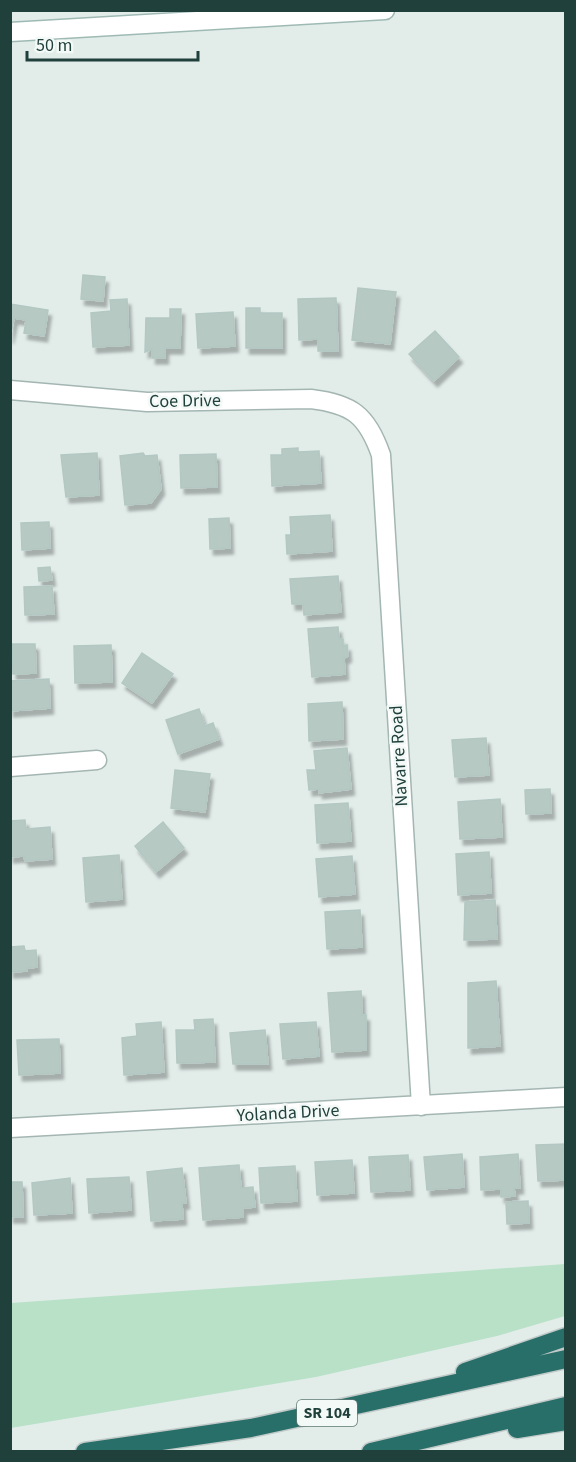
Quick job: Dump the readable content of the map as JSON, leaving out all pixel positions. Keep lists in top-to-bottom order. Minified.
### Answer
{"streets":{"highway":["SR 104"],"street":["Coe Drive","Navarre Road","Yolanda Drive"]},"crossings":[["Coe Drive","Navarre Road"],["Navarre Road","Yolanda Drive"]],"scale_bar":"50 m"}
